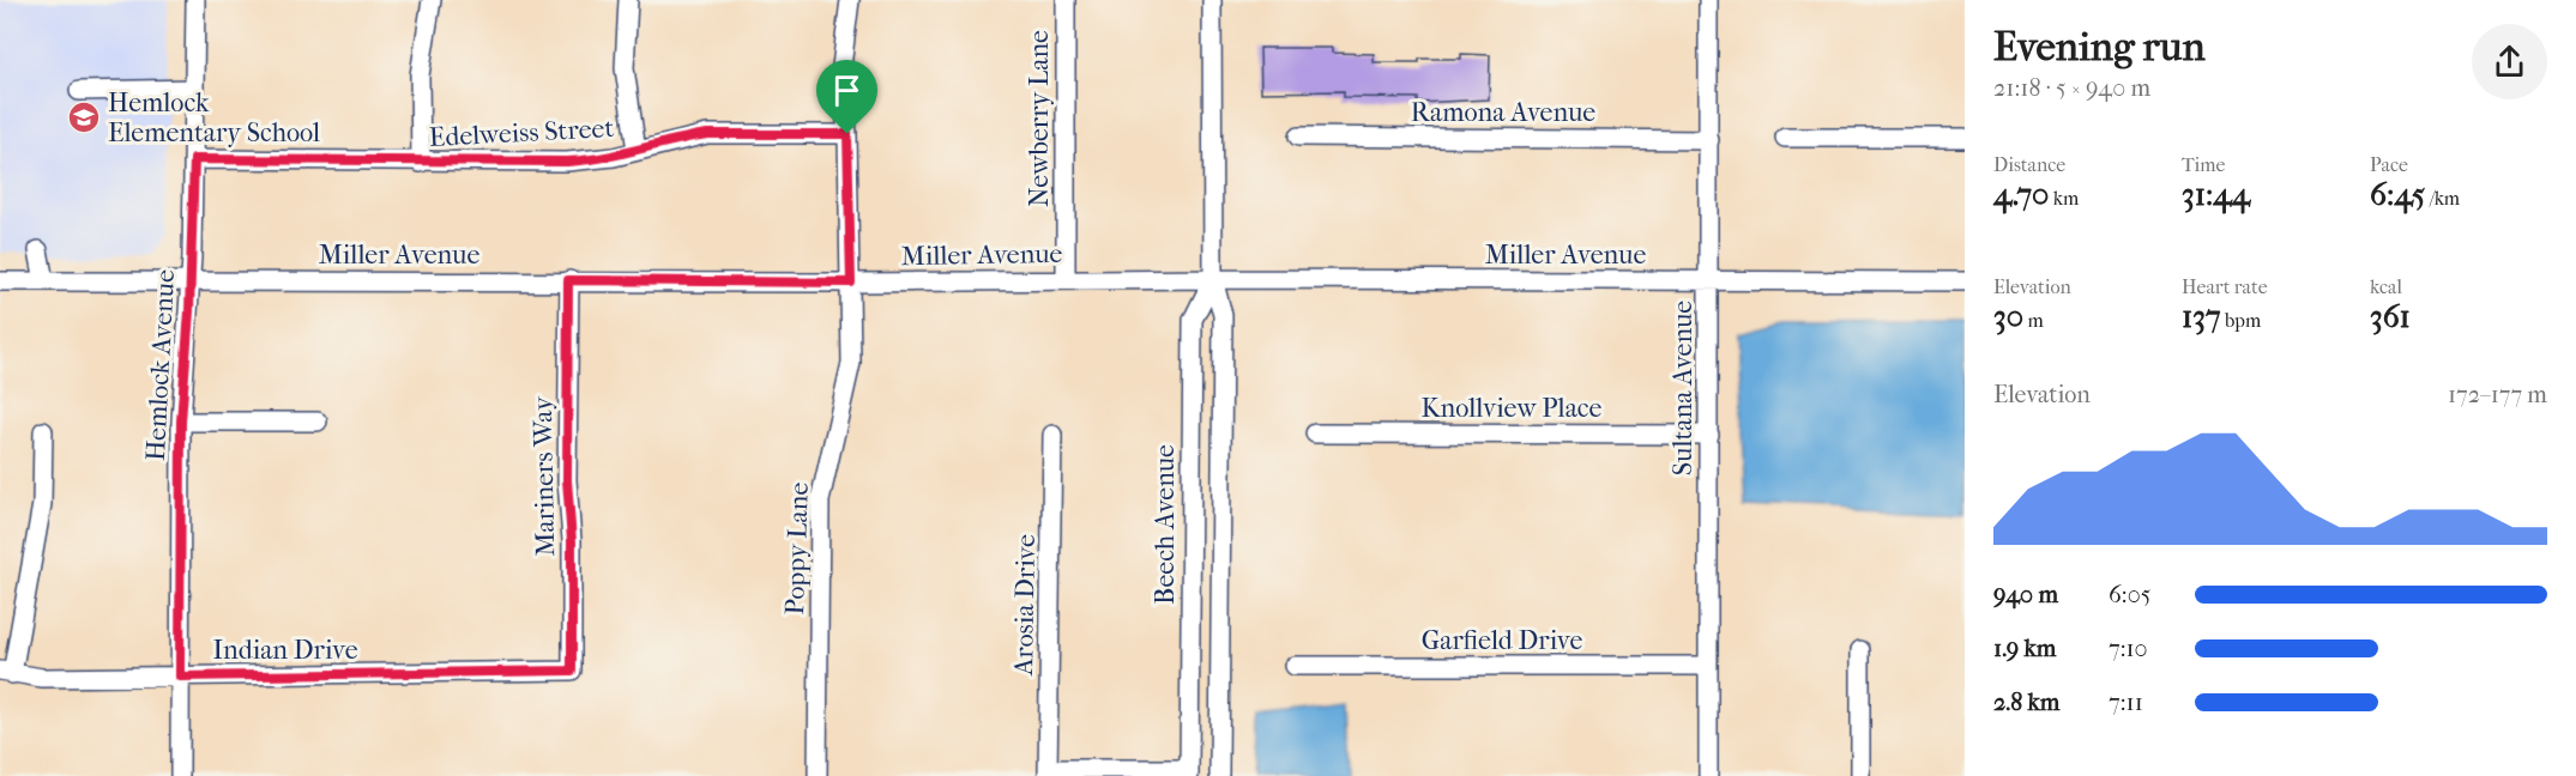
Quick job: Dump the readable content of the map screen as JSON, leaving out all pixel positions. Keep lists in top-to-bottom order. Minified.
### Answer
{"streets":{"street":["Ramona Avenue","Newberry Lane","Edelweiss Street","Miller Avenue","Hemlock Avenue","Sultana Avenue","Knollview Place","Mariners Way","Beech Avenue","Poppy Lane","Arosia Drive","Garfield Drive","Indian Drive"]},"crossings":[["Ramona Avenue","Sultana Avenue"],["Newberry Lane","Miller Avenue"],["Edelweiss Street","Hemlock Avenue"],["Edelweiss Street","Poppy Lane"],["Miller Avenue","Hemlock Avenue"],["Miller Avenue","Sultana Avenue"],["Miller Avenue","Mariners Way"],["Miller Avenue","Beech Avenue"],["Miller Avenue","Poppy Lane"],["Hemlock Avenue","Indian Drive"],["Sultana Avenue","Knollview Place"],["Sultana Avenue","Garfield Drive"],["Mariners Way","Indian Drive"]],"places":{"school or university":["Hemlock Elementary School"]},"page":{"heading":["Evening run","21:18 · 5 × 940 m"],"stats":[["Distance","4.70 km"],["Time","31:44"],["Pace","6:45 /km"],["Elevation","30 m"],["Heart rate","137 bpm"],["kcal","361"]],"chart":["Elevation","172–177 m"],"list":[{"name":"940 m","note":"6:05"},{"name":"1.9 km","note":"7:10"},{"name":"2.8 km","note":"7:11"}]}}
